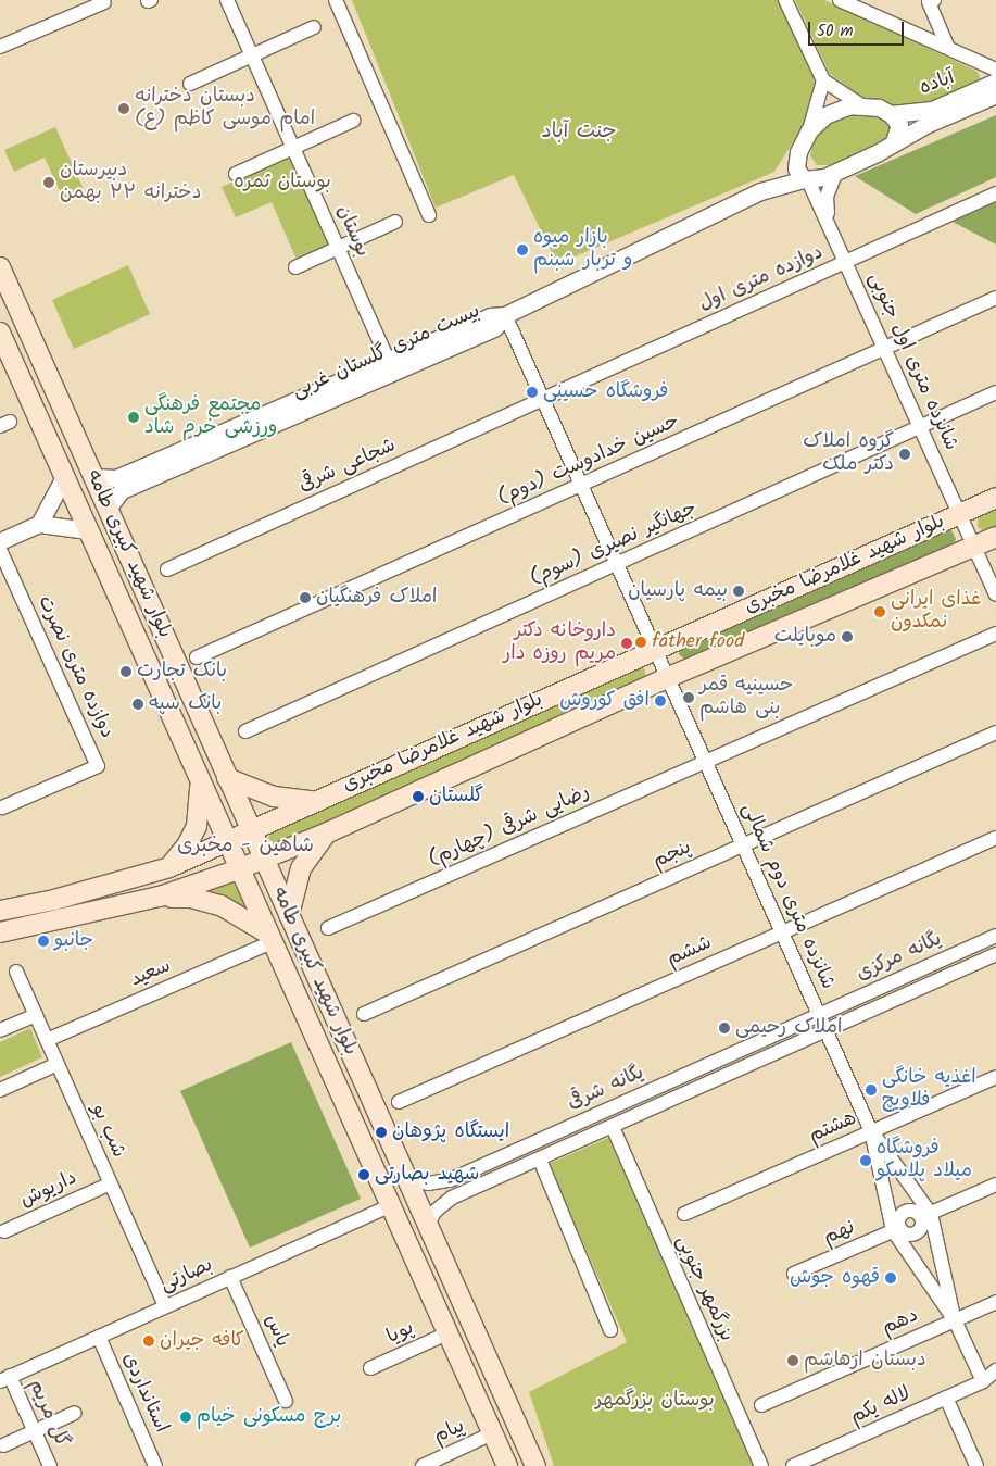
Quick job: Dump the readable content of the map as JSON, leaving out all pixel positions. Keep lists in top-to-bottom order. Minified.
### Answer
{"streets":{"main road":["بلوار شهید کبیری طامه","بلوار شهید غلامرضا مخبری"],"street":["آباده","بوستان","دوازده متری اول","بیست متری گلستان غربی","شانزده متری اول جنوبی","حسین خدادوست (دوم)","شجاعی شرقی","جهانگیر نصیری (سوم)","دوازده متری نصرت","رضایی شرقی (چهارم)","پنجم","شانزده متری دوم شمالی","ششم","یگانه مرکزی","سعید","یگانه شرقی","هشتم","شب بو","داریوش","نهم","بصارتی","بزرگمهر جنوبی","دهم","یاس","پویا","استانداردی","لاله یکم","گل مریم","پیام"]},"crossings":[["آباده","بیست متری گلستان غربی"],["آباده","شانزده متری اول جنوبی"],["بوستان","بیست متری گلستان غربی"],["دوازده متری اول","شانزده متری اول جنوبی"],["دوازده متری اول","شجاعی شرقی"],["دوازده متری اول","شانزده متری دوم شمالی"],["بیست متری گلستان غربی","بلوار شهید کبیری طامه"],["بیست متری گلستان غربی","شانزده متری دوم شمالی"],["شانزده متری اول جنوبی","حسین خدادوست (دوم)"],["شانزده متری اول جنوبی","جهانگیر نصیری (سوم)"],["شانزده متری اول جنوبی","بلوار شهید غلامرضا مخبری"],["حسین خدادوست (دوم)","شانزده متری دوم شمالی"],["شجاعی شرقی","شانزده متری دوم شمالی"],["جهانگیر نصیری (سوم)","شانزده متری دوم شمالی"],["بلوار شهید کبیری طامه","بلوار شهید غلامرضا مخبری"],["بلوار شهید کبیری طامه","سعید"],["بلوار شهید کبیری طامه","یگانه شرقی"],["بلوار شهید کبیری طامه","بصارتی"],["بلوار شهید کبیری طامه","پویا"],["بلوار شهید کبیری طامه","پیام"],["بلوار شهید غلامرضا مخبری","شانزده متری دوم شمالی"],["رضایی شرقی (چهارم)","شانزده متری دوم شمالی"],["پنجم","شانزده متری دوم شمالی"],["شانزده متری دوم شمالی","ششم"],["شانزده متری دوم شمالی","یگانه مرکزی"],["شانزده متری دوم شمالی","یگانه شرقی"],["شانزده متری دوم شمالی","هشتم"],["شانزده متری دوم شمالی","نهم"],["شانزده متری دوم شمالی","دهم"],["شانزده متری دوم شمالی","لاله یکم"],["یگانه مرکزی","یگانه شرقی"],["سعید","شب بو"],["یگانه شرقی","بزرگمهر جنوبی"],["شب بو","داریوش"],["شب بو","بصارتی"],["بصارتی","یاس"],["بصارتی","استانداردی"],["بصارتی","گل مریم"]],"districts":["جنت آباد","شاهین - مخبری"],"parks":["بوستان ثمره","بوستان بزرگمهر"],"places":["دبستان دخترانه امام موسی کاظم (ع)","دبیرستان دخترانه ۲۲ بهمن","بازار میوه و تربار شبنم","فروشگاه حسینی","مجتمع فرهنگی ورزشی خرم شاد","گروه املاک دکتر ملک","بیمه پارسیان","املاک فرهنگیان","غذای ایرانی نمکدون","موبایلت","father food","داروخانه دکتر مریم روزه دار","بانک تجارت","حسینیه قمر بنی هاشم","افق کوروش","بانک سپه","گلستان","جانبو","املاک رحیمی","اغذیه خانگی فلاویچ","ایستگاه پژوهان","فروشگاه میلاد پلاسکو","شهید بصارتی","قهوه جوش","کافه جیران","دبستان ارهاشم","برج مسکونی خیام"],"scale_bar":"50 m"}
